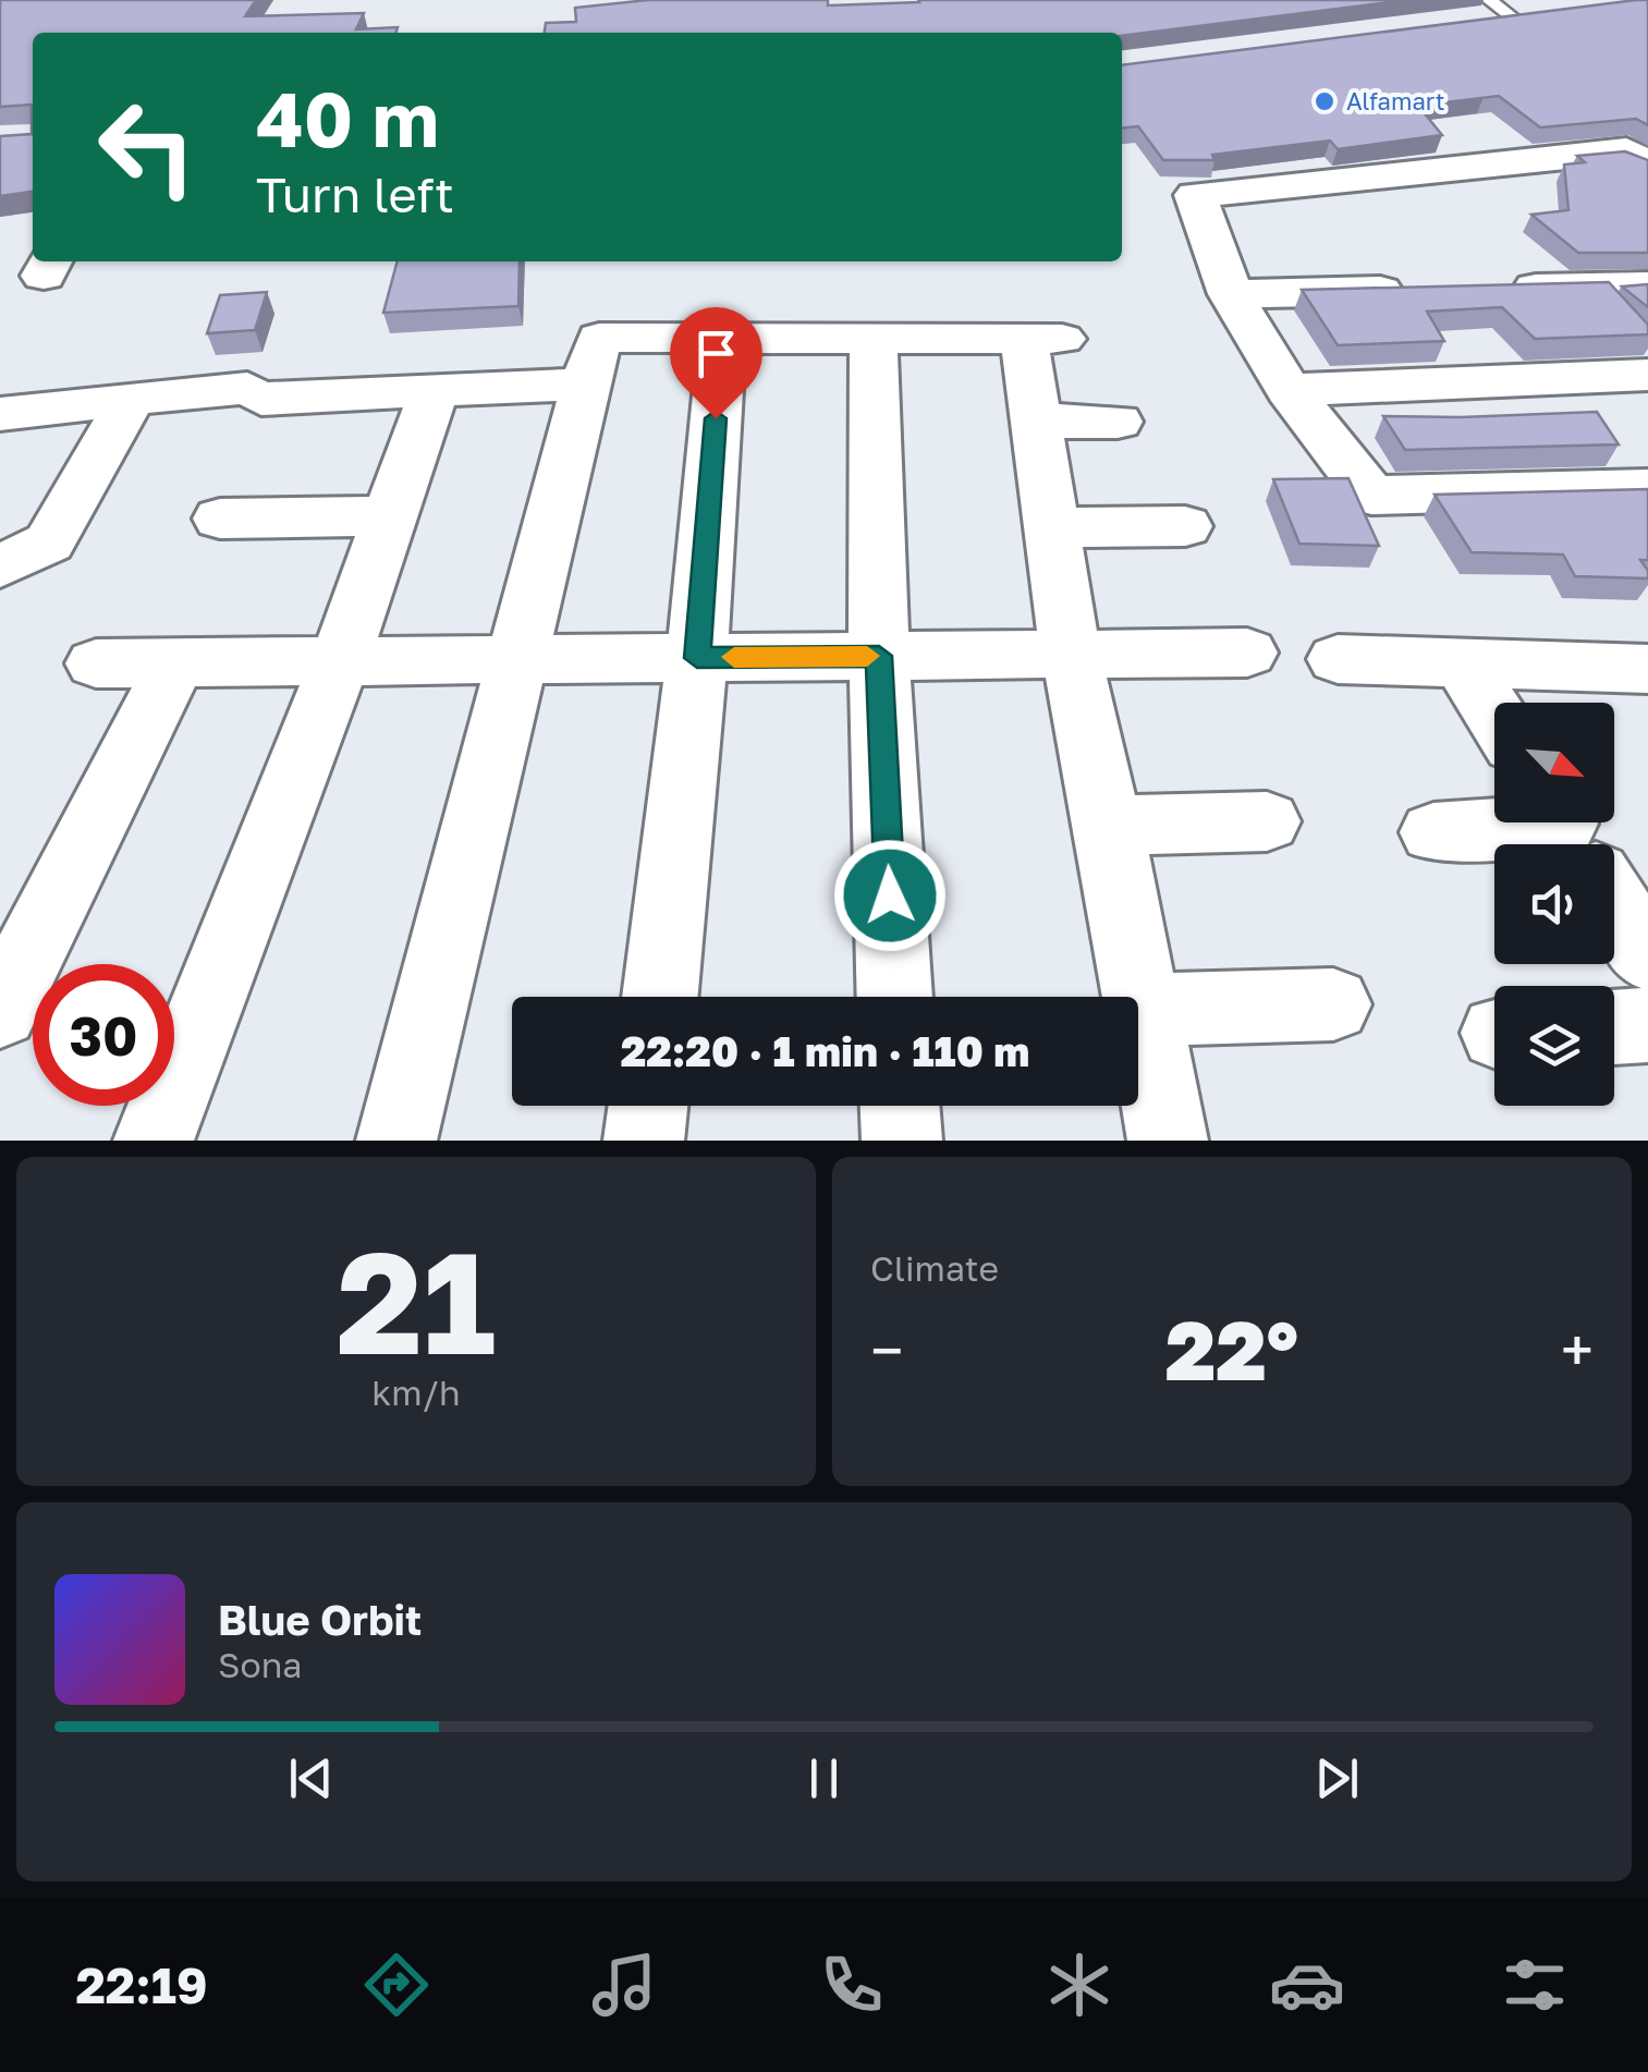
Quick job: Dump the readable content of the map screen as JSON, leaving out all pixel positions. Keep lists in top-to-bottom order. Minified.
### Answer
{"places":["Alfamart"],"north":"bottom right","page":{"turn":["40 m","Turn left"],"limit":"30","trip":"22:20 · 1 min · 110 m","tile":[["21","km/h"],"Climate"],"heat":["−","22°","+"],"song":["Blue Orbit","Sona"],"tabs":"22:19"}}
